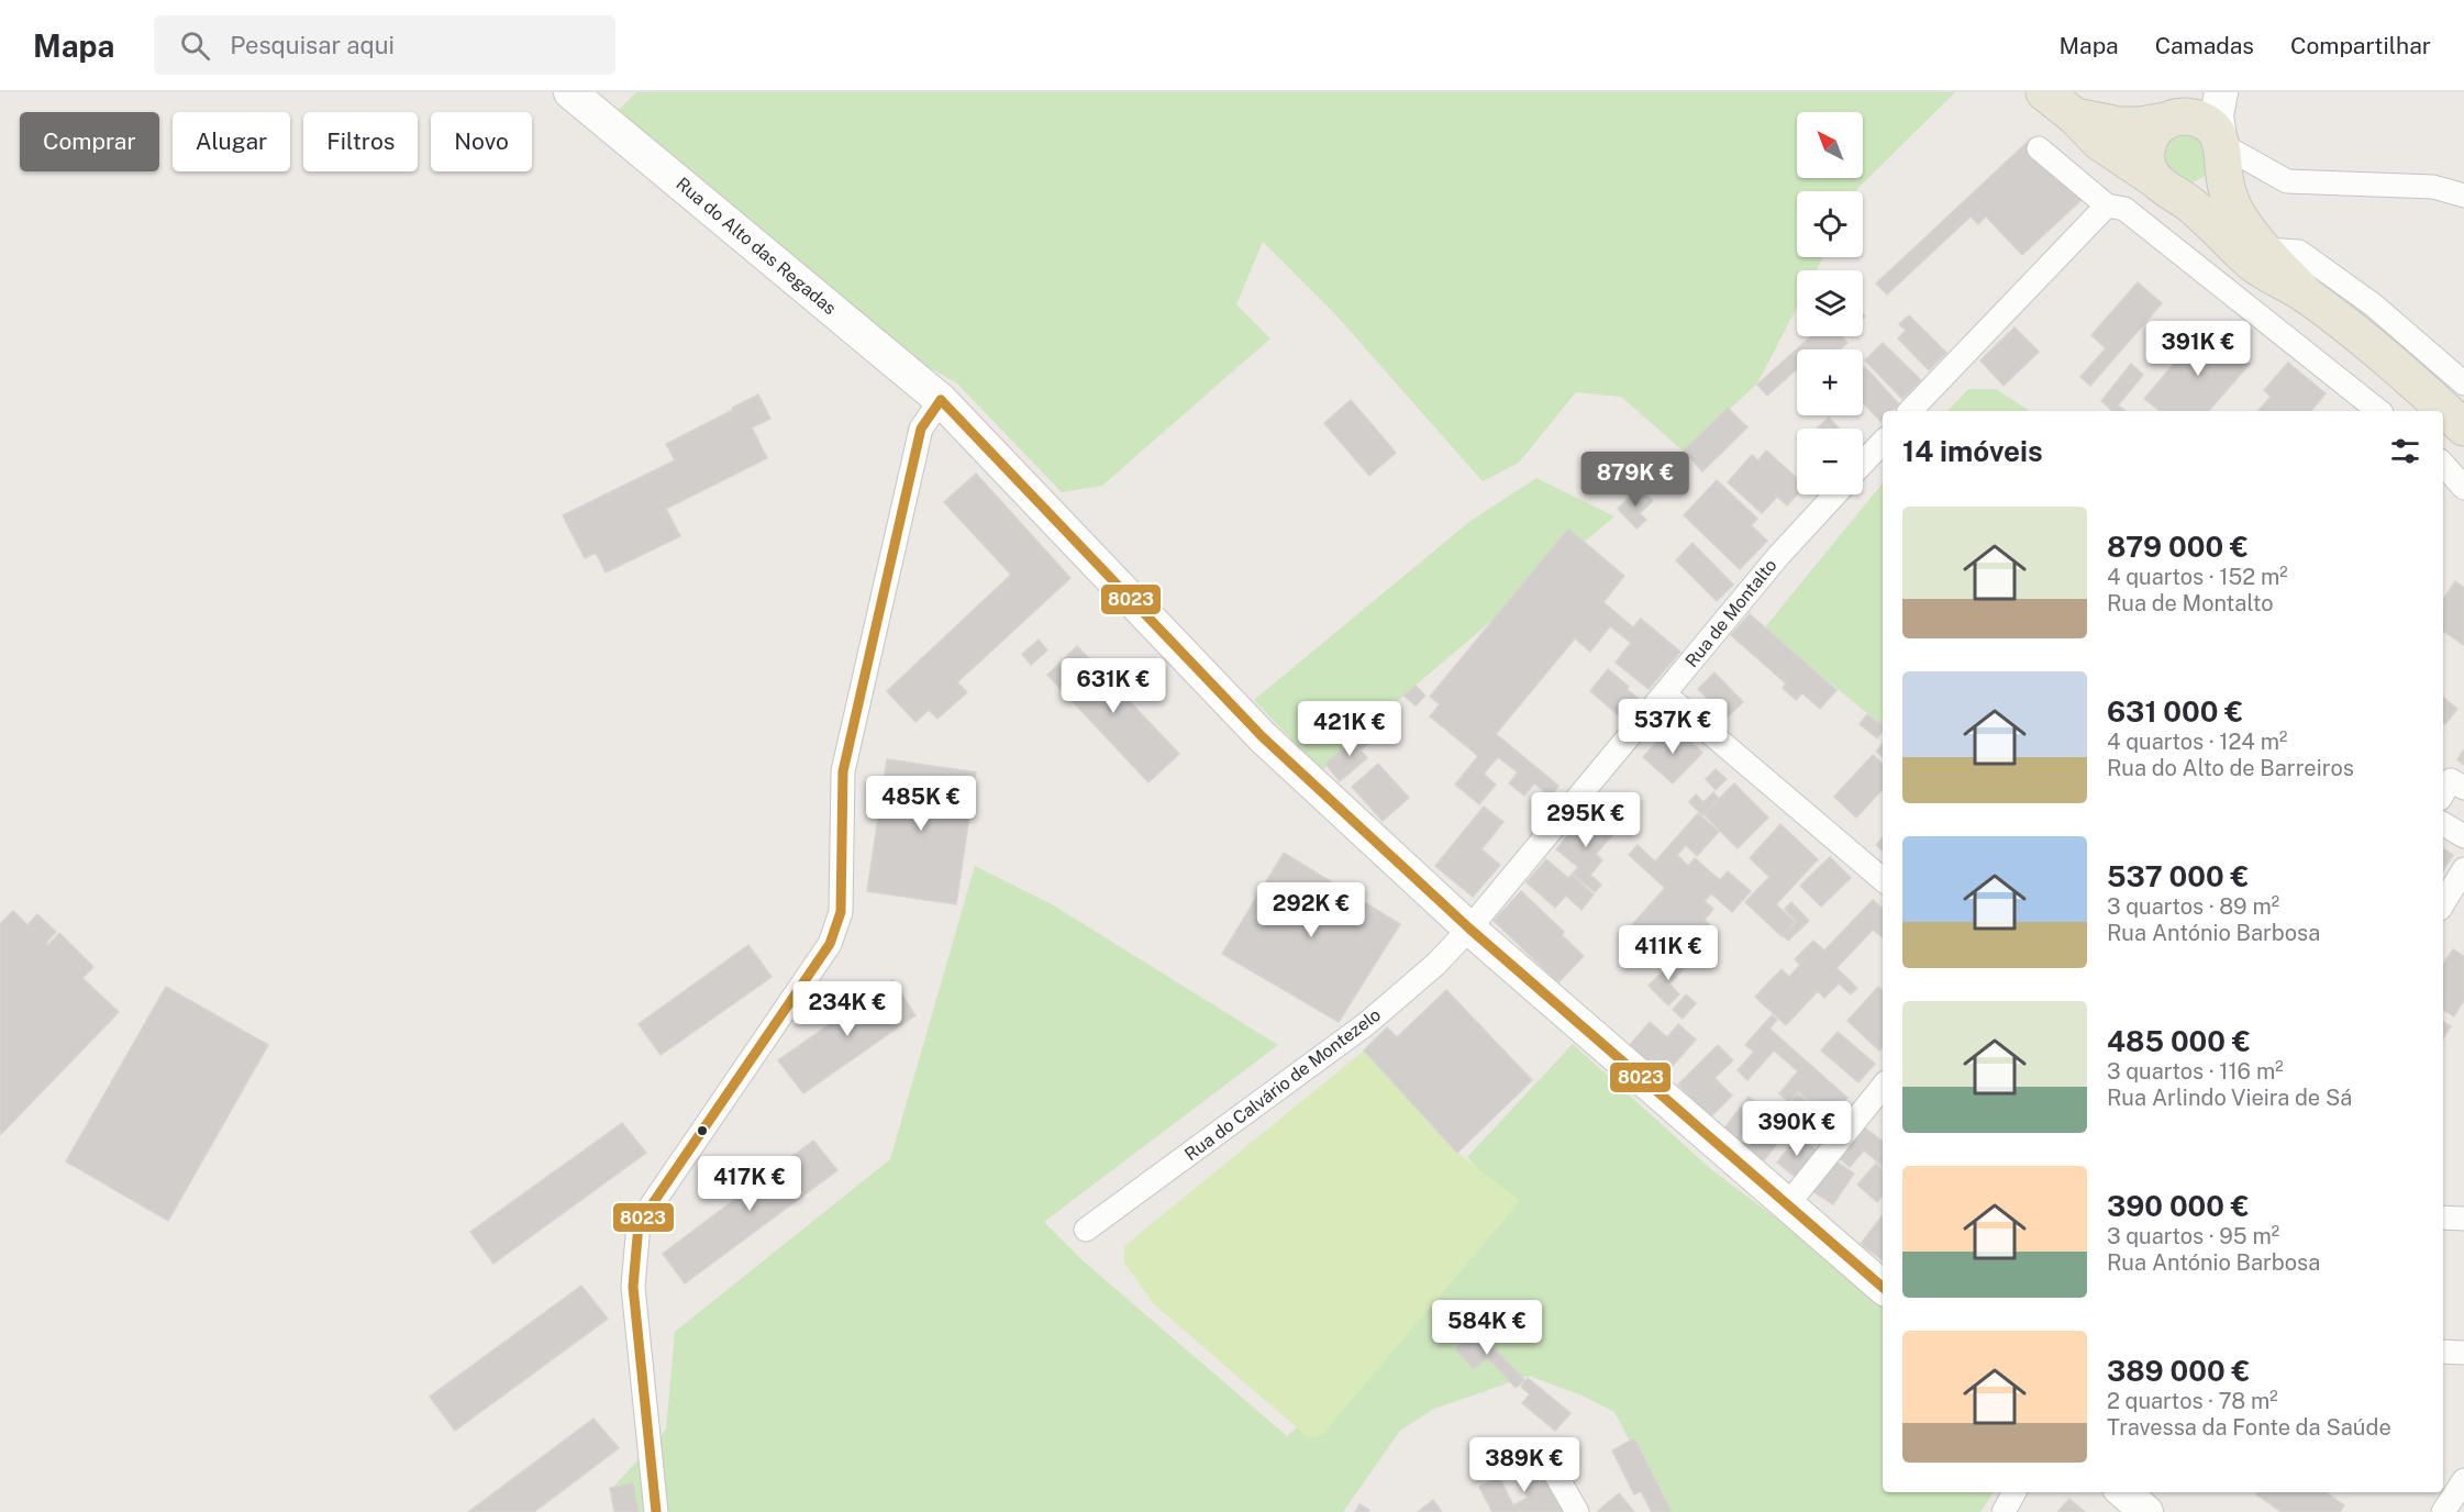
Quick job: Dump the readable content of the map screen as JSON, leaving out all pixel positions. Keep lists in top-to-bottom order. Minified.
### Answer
{"streets":{"street":["Rua do Alto das Regadas","Rua de Montalto","Rua do Calvário de Montezelo"]},"crossings":[["Rua do Alto das Regadas","Rua de Montalto"],["Rua do Alto das Regadas","Rua do Calvário de Montezelo"],["Rua de Montalto","Rua do Calvário de Montezelo"]],"lines":["transit line 8023"],"north":"top left","page":{"header":"Mapa","search":"Pesquisar aqui","nav":["Mapa","Camadas","Compartilhar"],"map_buttons":["+","−"],"chip":["Comprar","Alugar","Filtros","Novo"],"price":["391K €","879K €","631K €","537K €","421K €","485K €","295K €","292K €","411K €","234K €","390K €","417K €","584K €","389K €"],"heading":"14 imóveis","list":[{"name":"879 000 €","note":"4 quartos · 152 m² · Rua de Montalto"},{"name":"631 000 €","note":"4 quartos · 124 m² · Rua do Alto de Barreiros"},{"name":"537 000 €","note":"3 quartos · 89 m² · Rua António Barbosa"},{"name":"485 000 €","note":"3 quartos · 116 m² · Rua Arlindo Vieira de Sá"},{"name":"390 000 €","note":"3 quartos · 95 m² · Rua António Barbosa"},{"name":"389 000 €","note":"2 quartos · 78 m² · Travessa da Fonte da Saúde"}]}}
